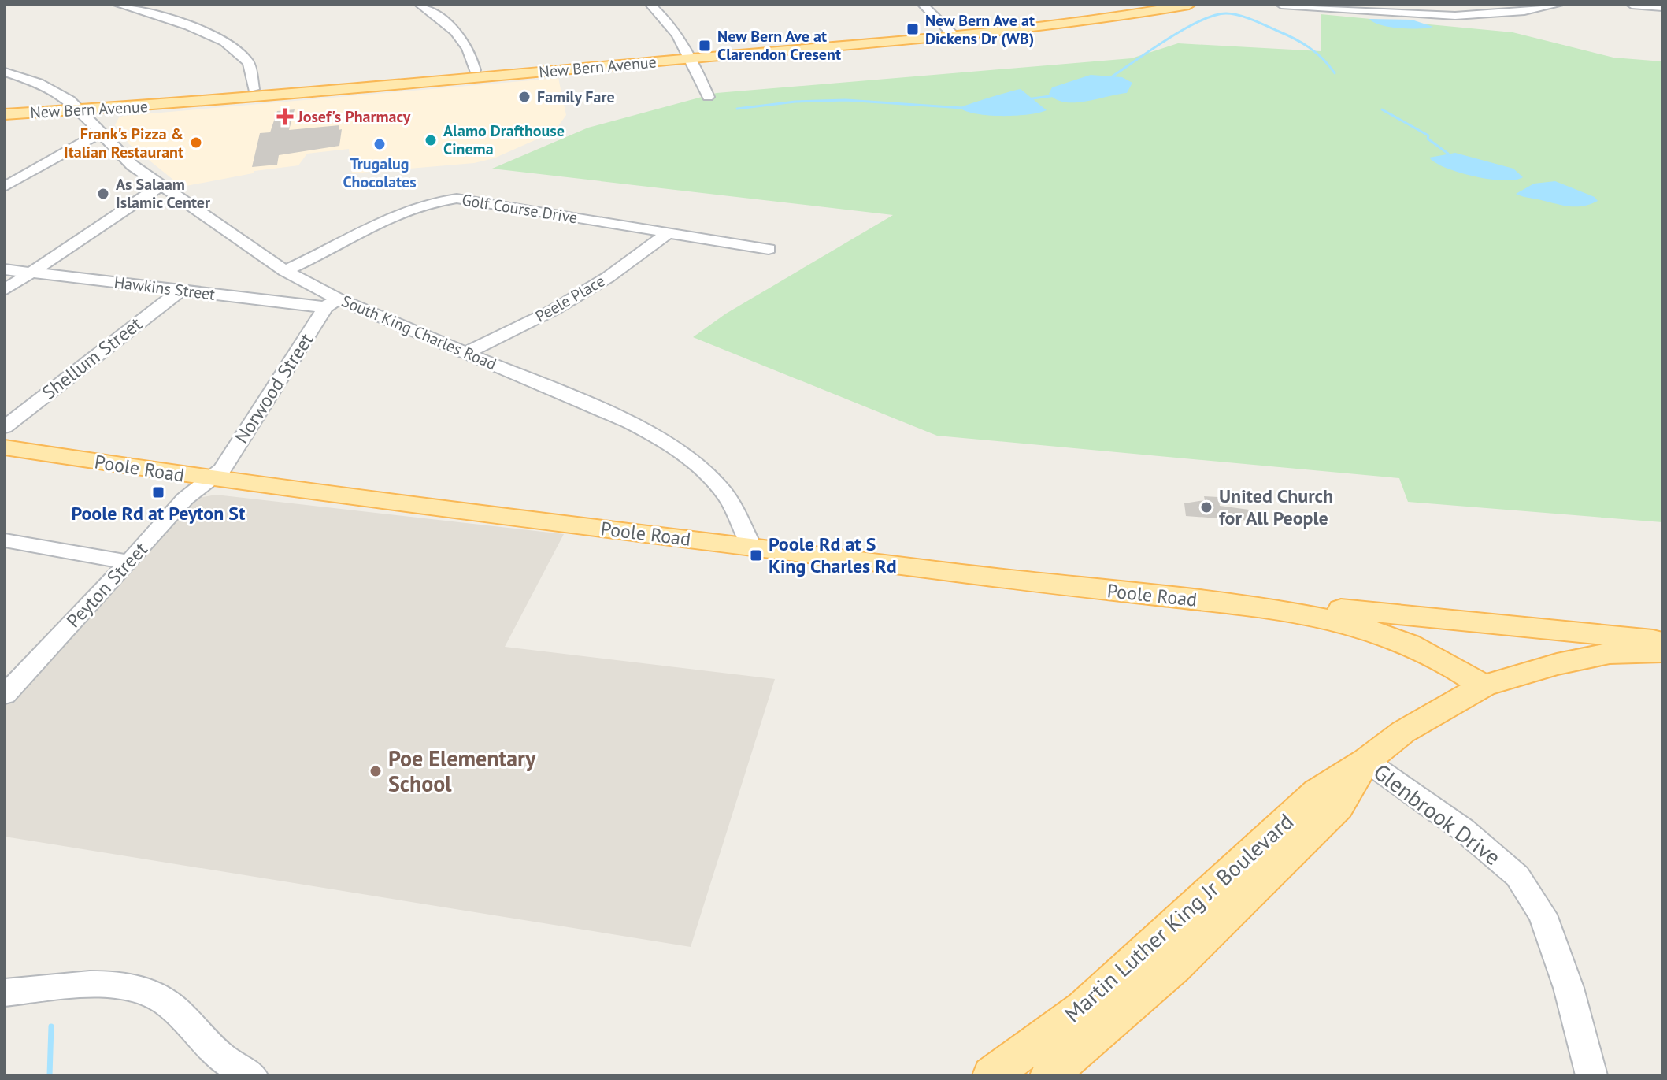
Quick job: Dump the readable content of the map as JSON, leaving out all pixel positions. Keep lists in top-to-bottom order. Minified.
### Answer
{"streets":{"main road":["New Bern Avenue","Poole Road","Martin Luther King Jr Boulevard"],"street":["Golf Course Drive","Hawkins Street","Peele Place","South King Charles Road","Shellum Street","Norwood Street","Peyton Street","Glenbrook Drive"]},"crossings":[["New Bern Avenue","South King Charles Road"],["Golf Course Drive","Peele Place"],["Golf Course Drive","South King Charles Road"],["Hawkins Street","South King Charles Road"],["Hawkins Street","Shellum Street"],["Hawkins Street","Norwood Street"],["Peele Place","South King Charles Road"],["South King Charles Road","Norwood Street"],["South King Charles Road","Poole Road"],["Norwood Street","Poole Road"],["Norwood Street","Peyton Street"],["Poole Road","Peyton Street"],["Poole Road","Martin Luther King Jr Boulevard"],["Glenbrook Drive","Martin Luther King Jr Boulevard"]],"places":{"transit":["New Bern Ave at Dickens Dr (WB)","New Bern Ave at Clarendon Cresent","Poole Rd at Peyton St","Poole Rd at S King Charles Rd"],"other":["Family Fare","Alamo Drafthouse Cinema","Frank's Pizza & Italian Restaurant","Trugalug Chocolates","As Salaam Islamic Center","United Church for All People","Poe Elementary School"],"health":["Josef's Pharmacy"]}}
